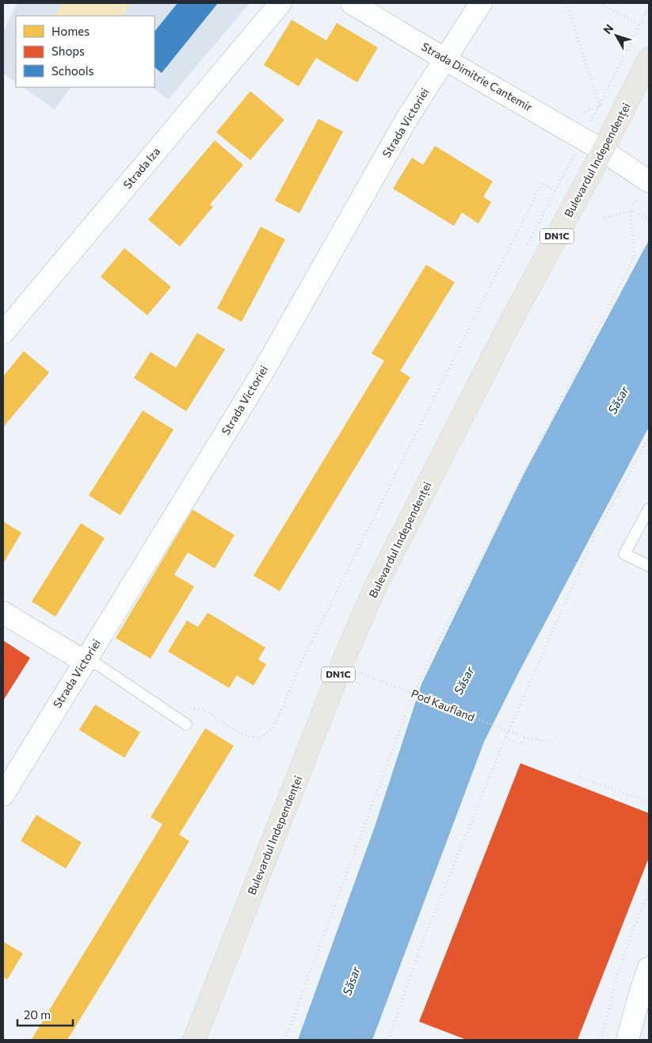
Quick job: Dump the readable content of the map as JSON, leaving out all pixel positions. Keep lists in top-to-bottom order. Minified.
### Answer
{"streets":{"main road":["Bulevardul Independenței","DN1C"],"street":["Strada Dimitrie Cantemir","Strada Victoriei","Strada Iza"],"path":["Pod Kaufland"]},"crossings":[["Strada Dimitrie Cantemir","Strada Victoriei"],["Strada Dimitrie Cantemir","Bulevardul Independenței"]],"water":["Săsar"],"legend":["Homes","Shops","Schools"],"scale_bar":"20 m","north":"top left"}
